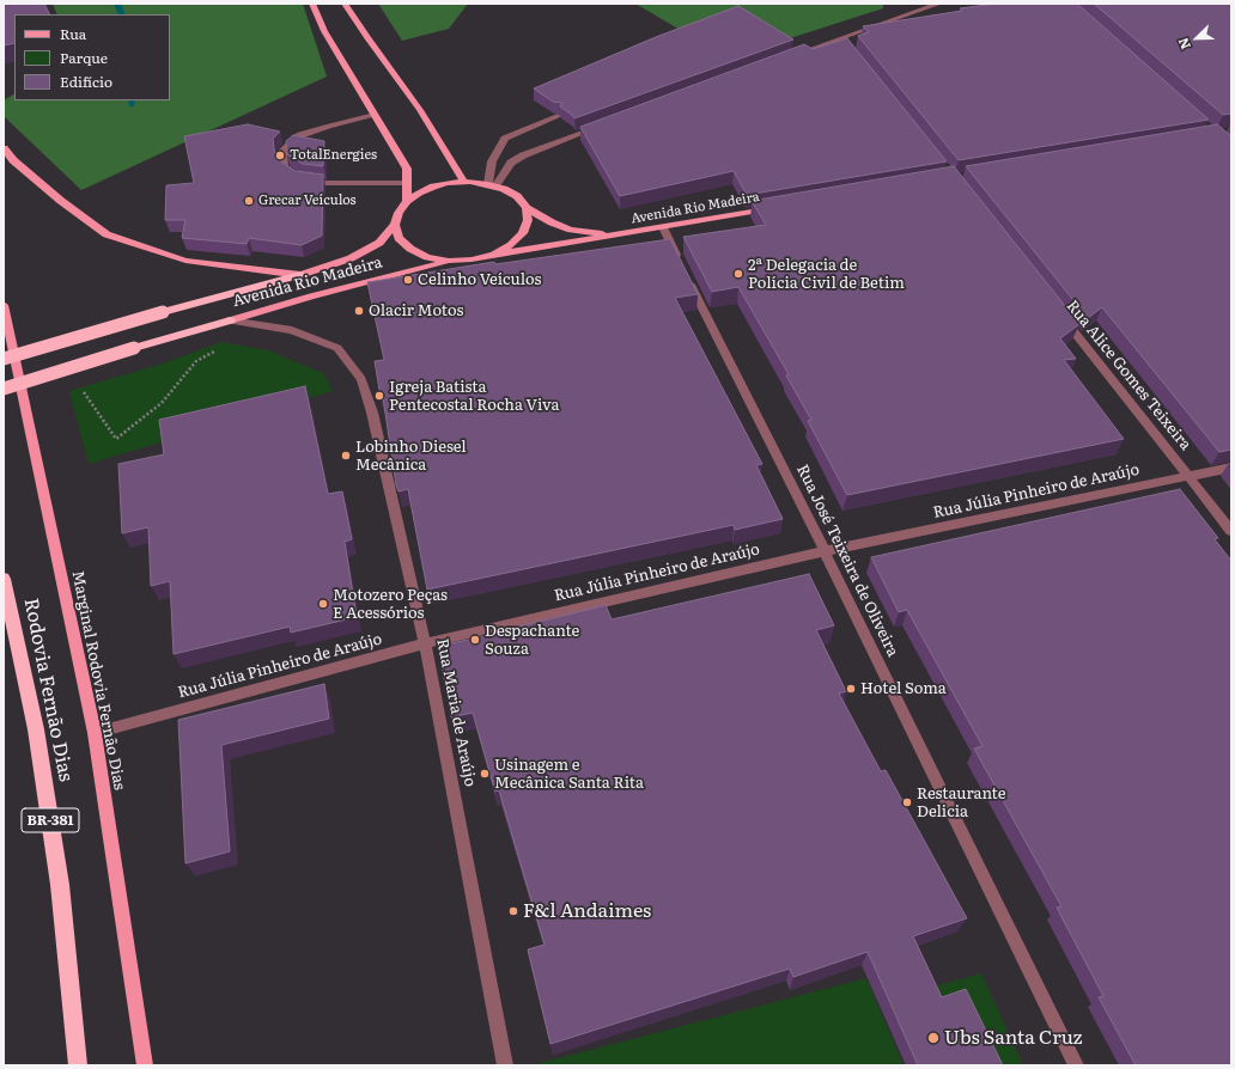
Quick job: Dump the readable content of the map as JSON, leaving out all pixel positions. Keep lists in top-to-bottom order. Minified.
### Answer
{"streets":{"highway":["Rodovia Fernão Dias","BR-381"],"main road":["Avenida Rio Madeira","Marginal Rodovia Fernão Dias"],"street":["Rua Alice Gomes Teixeira","Rua Júlia Pinheiro de Araújo","Rua José Teixeira de Oliveira","Rua Maria de Araújo"]},"crossings":[["Avenida Rio Madeira","Rua Maria de Araújo"],["Rua Alice Gomes Teixeira","Rua Júlia Pinheiro de Araújo"],["Rua Júlia Pinheiro de Araújo","Rua José Teixeira de Oliveira"],["Rua Júlia Pinheiro de Araújo","Marginal Rodovia Fernão Dias"],["Rua Júlia Pinheiro de Araújo","Rua Maria de Araújo"]],"places":["TotalEnergies","Grecar Veículos","2ª Delegacia de Polícia Civil de Betim","Celinho Veículos","Olacir Motos","Igreja Batista Pentecostal Rocha Viva","Lobinho Diesel Mecânica","Motozero Peças E Acessórios","Despachante Souza","Hotel Soma","Usinagem e Mecânica Santa Rita","Restaurante Delicia","F&l Andaimes","Ubs Santa Cruz"],"legend":["Rua","Parque","Edifício"],"north":"bottom left"}
